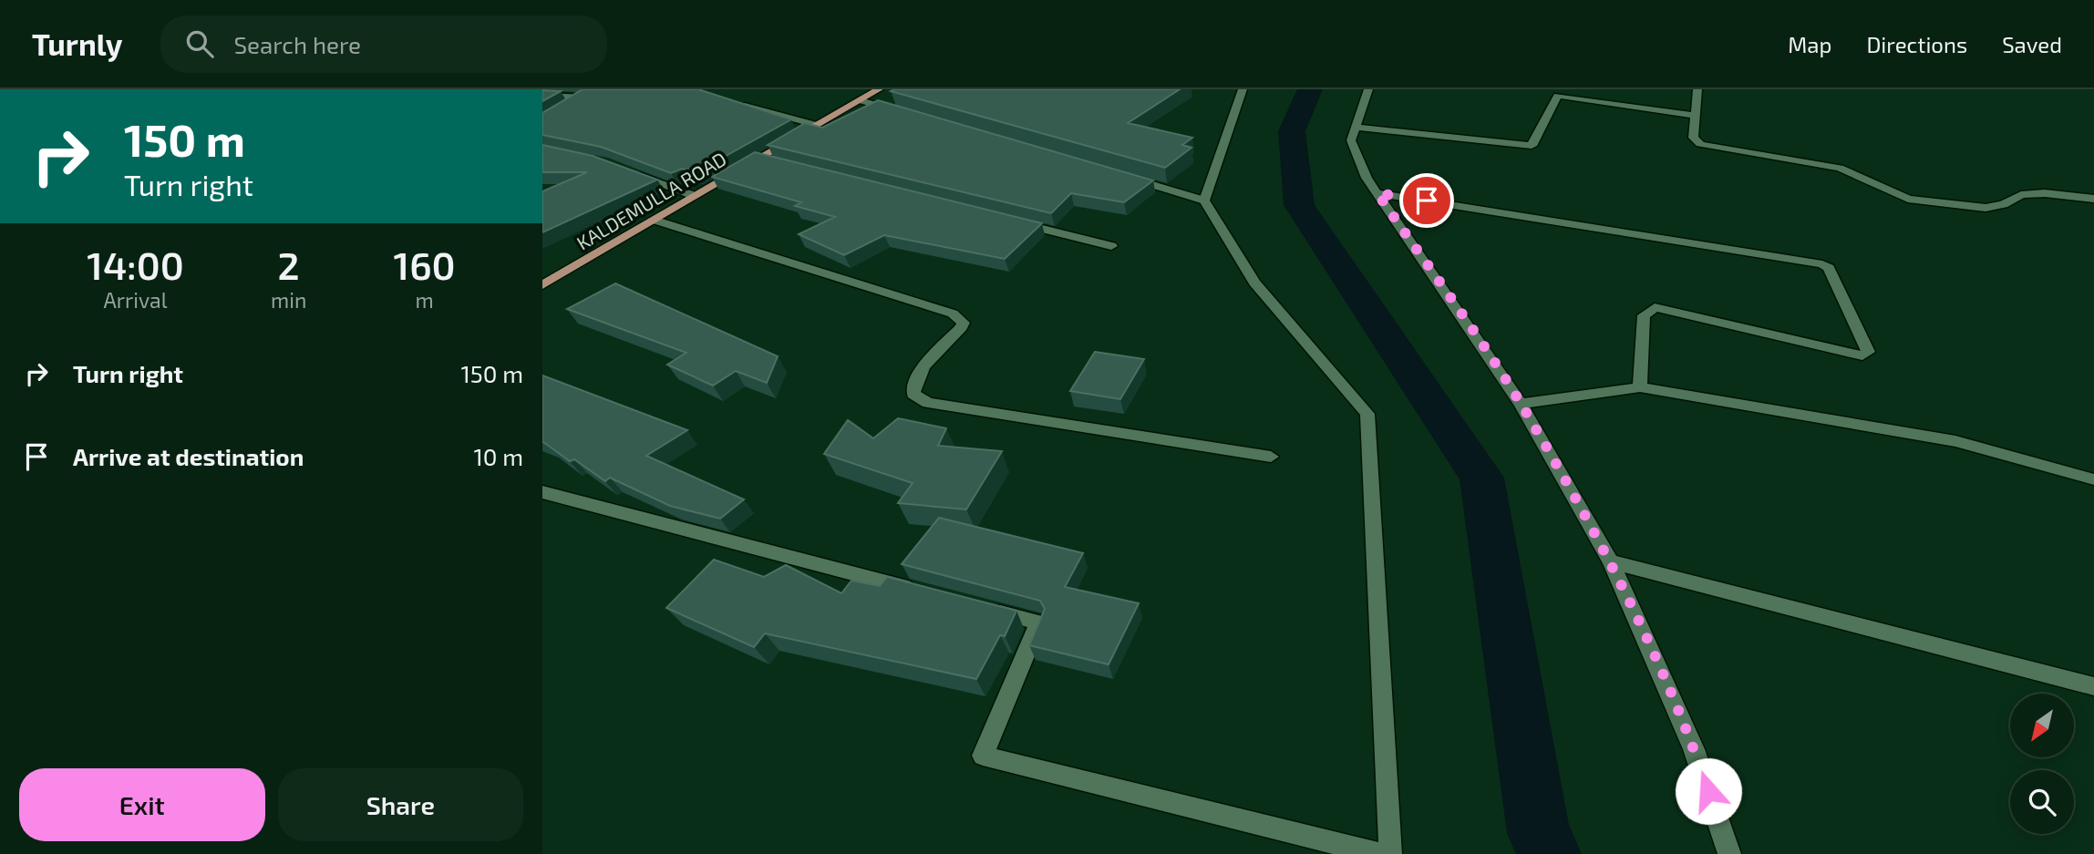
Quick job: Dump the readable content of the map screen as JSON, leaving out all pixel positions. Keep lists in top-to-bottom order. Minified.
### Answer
{"streets":{"main road":["KALDEMULLA ROAD"]},"north":"bottom left","page":{"header":"Turnly","search":"Search here","nav":["Map","Directions","Saved"],"turn":["150 m","Turn right"],"eta":["14:00","Arrival","2","min","160","m"],"list":[{"name":"Turn right","value":"150 m"},{"name":"Arrive at destination","value":"10 m"}],"buttons":["Exit","Share"]}}
